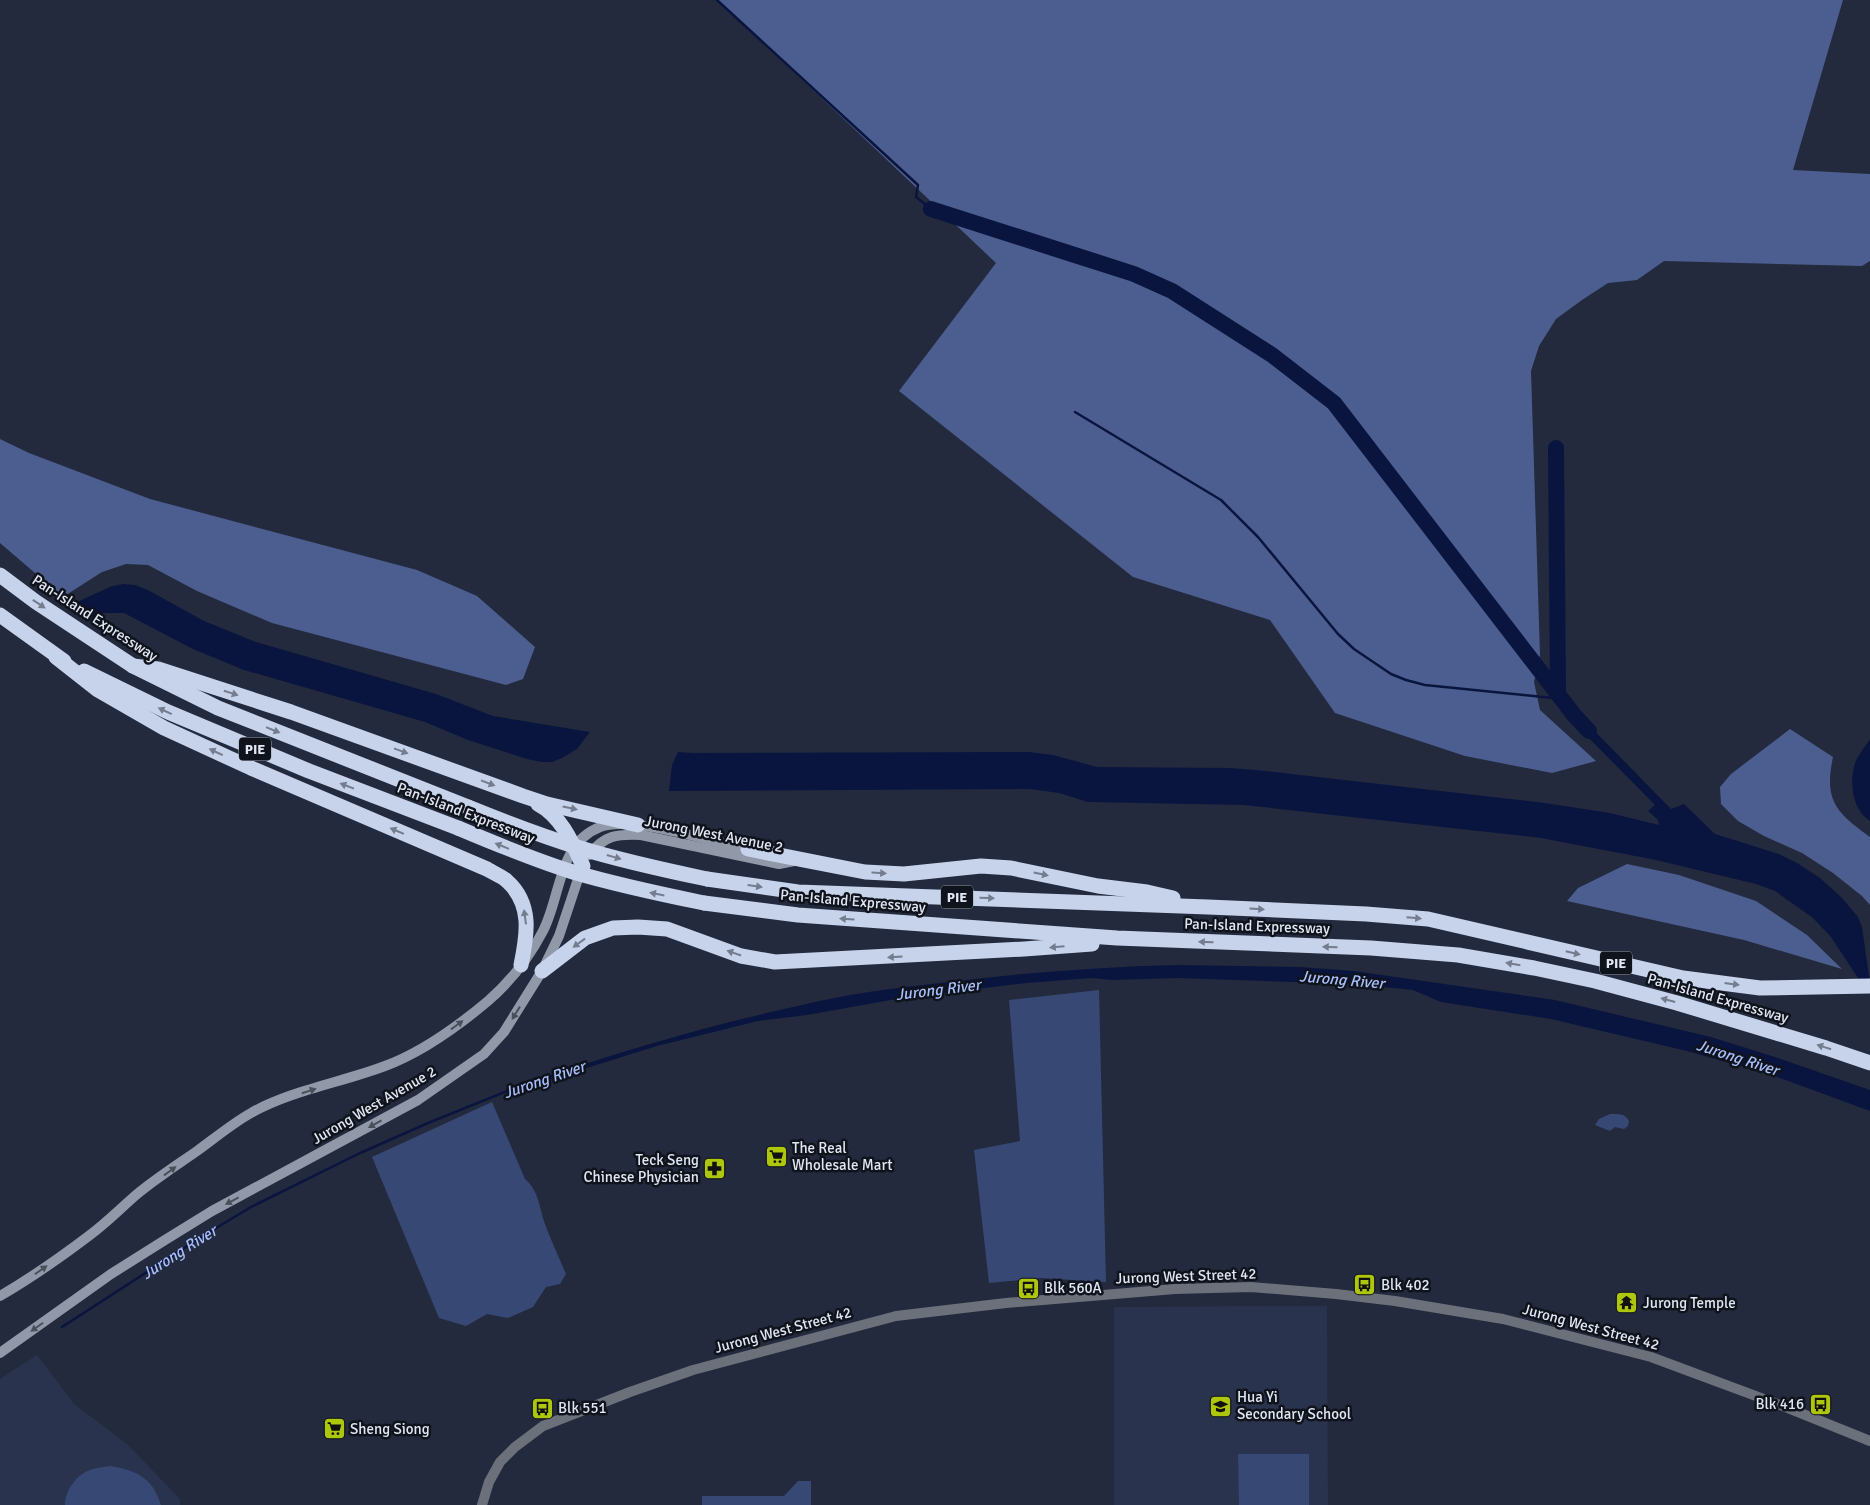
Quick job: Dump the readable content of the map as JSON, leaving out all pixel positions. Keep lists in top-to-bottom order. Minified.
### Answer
{"streets":{"highway":["Pan-Island Expressway","PIE"],"main road":["Jurong West Avenue 2"],"street":["Jurong West Street 42"]},"water":["Jurong River"],"places":{"supermarket":["The Real Wholesale Mart","Sheng Siong"],"pharmacy":["Teck Seng Chinese Physician"],"bus stop":["Blk 402","Blk 560A","Blk 416","Blk 551"],"temple":["Jurong Temple"],"school or university":["Hua Yi Secondary School"]}}
